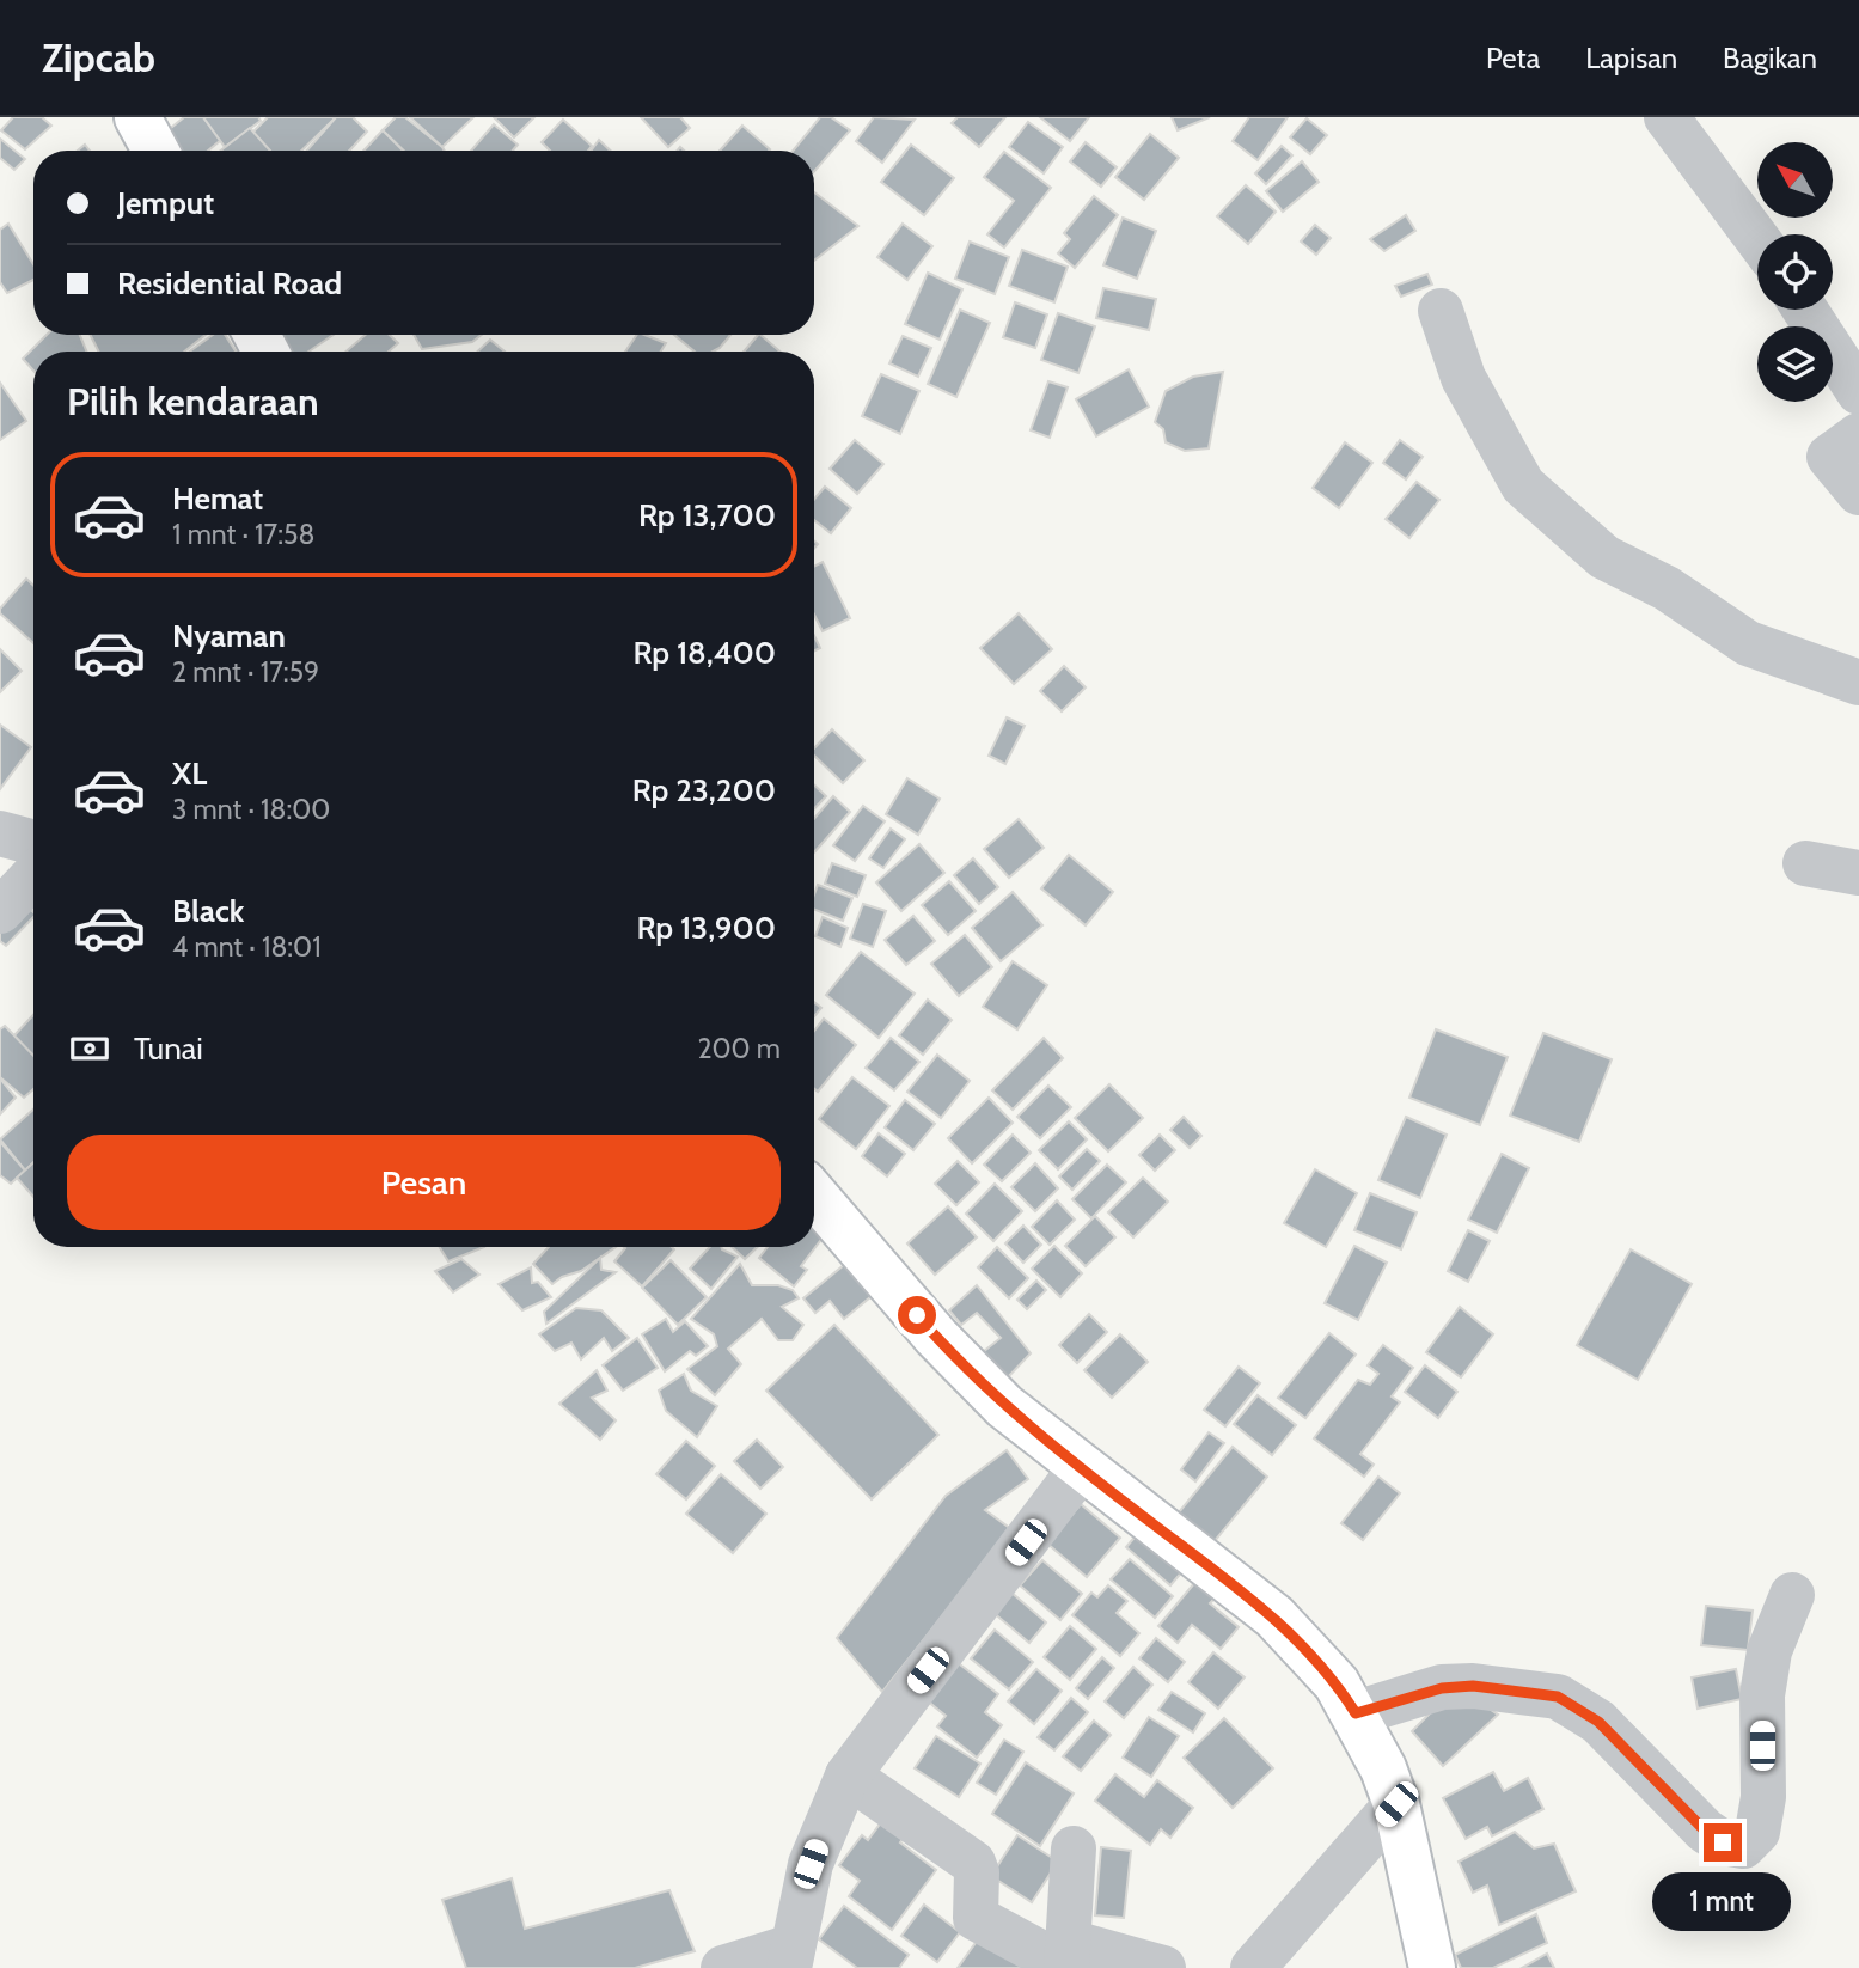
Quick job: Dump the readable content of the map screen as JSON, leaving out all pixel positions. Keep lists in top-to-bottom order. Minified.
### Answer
{"north":"top left","page":{"header":"Zipcab","nav":["Peta","Lapisan","Bagikan"],"banner":["Jemput","Residential Road"],"heading":"Pilih kendaraan","list":[{"name":"Hemat","note":"1 mnt · 17:58","value":"Rp 13,700"},{"name":"Nyaman","note":"2 mnt · 17:59","value":"Rp 18,400"},{"name":"XL","note":"3 mnt · 18:00","value":"Rp 23,200"},{"name":"Black","note":"4 mnt · 18:01","value":"Rp 13,900"}],"pay":["Tunai","200 m"],"buttons":"Pesan","bubble":"1 mnt"}}
